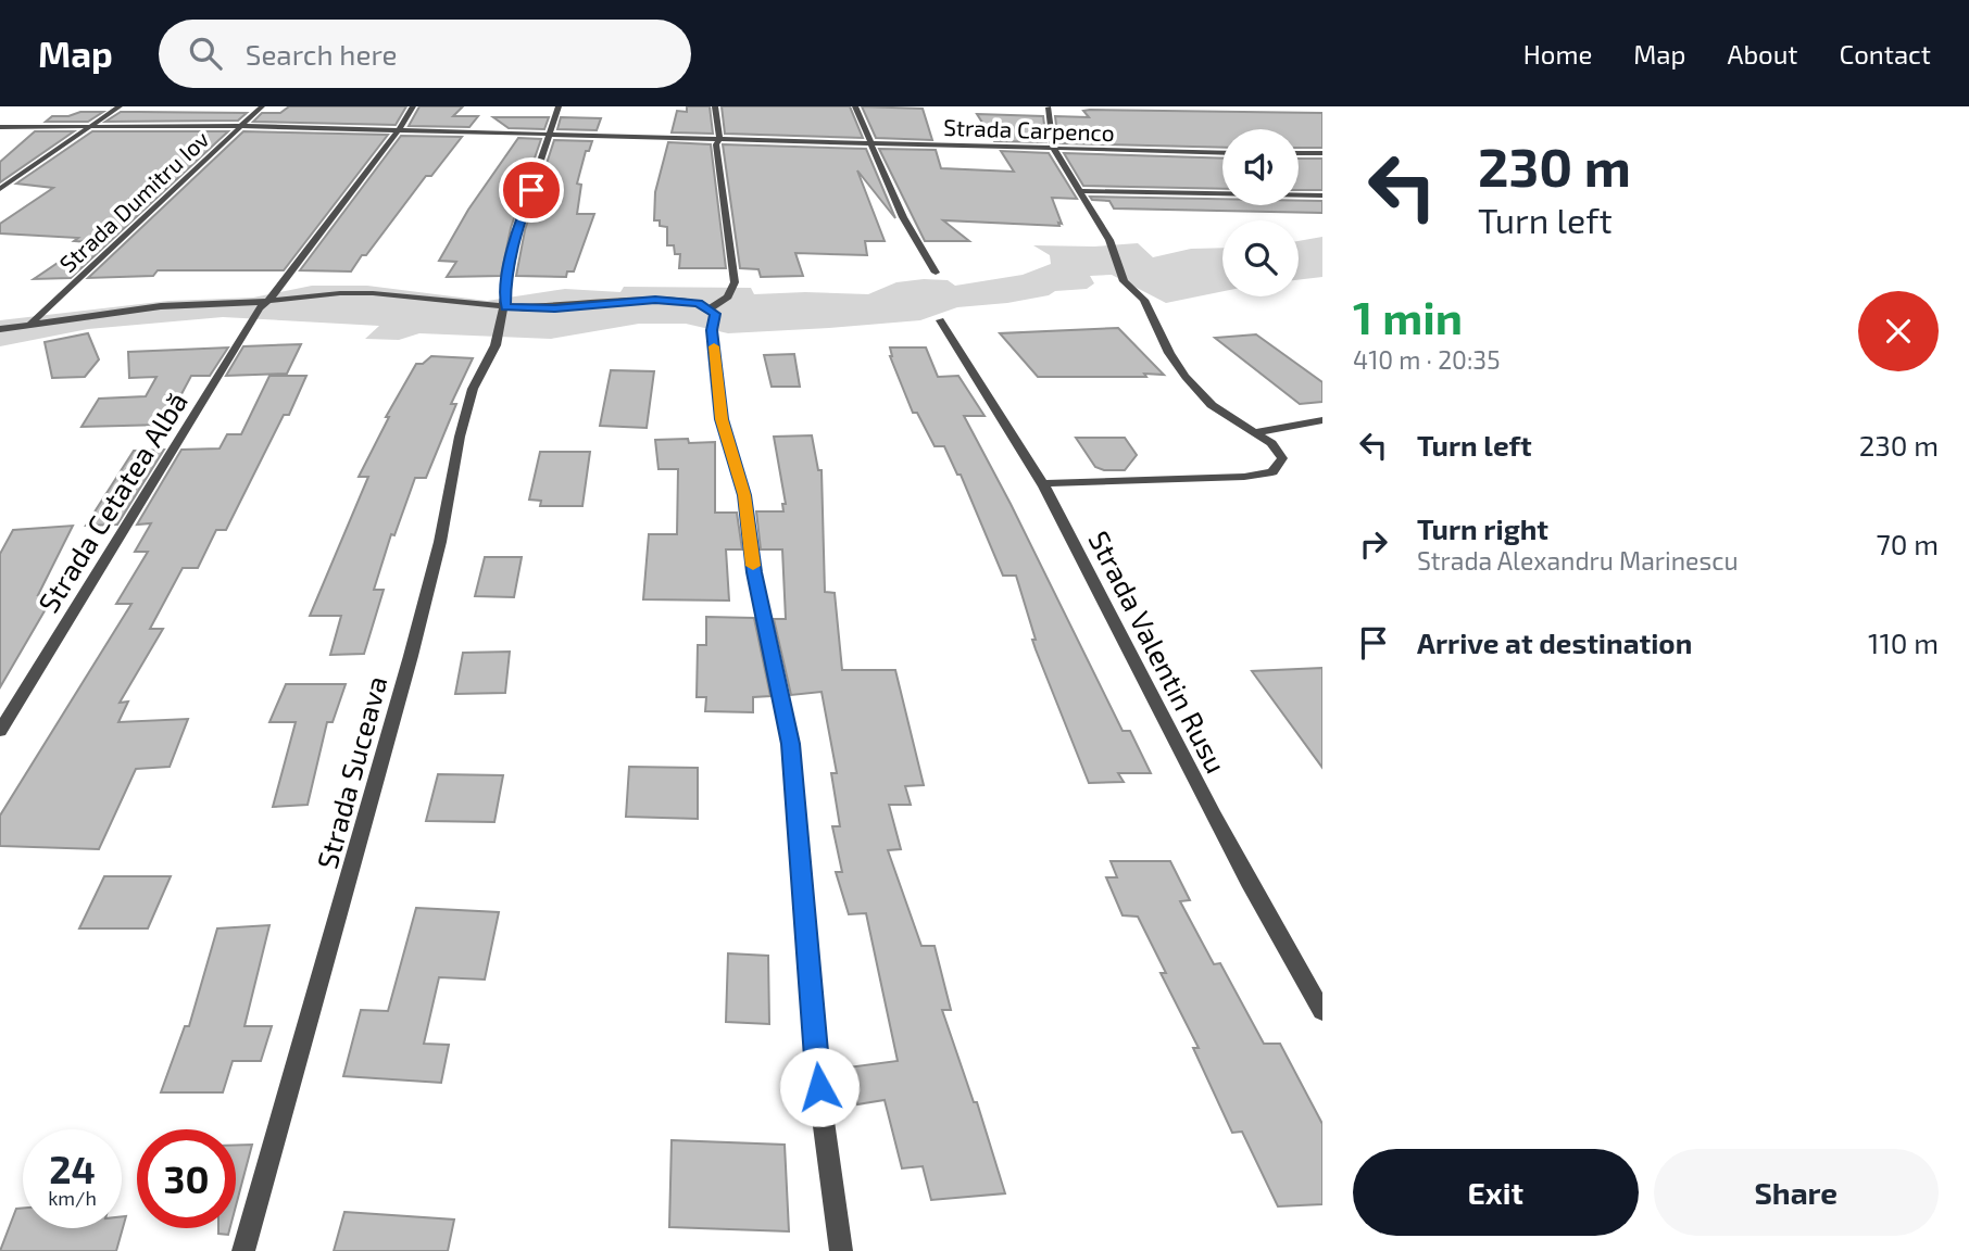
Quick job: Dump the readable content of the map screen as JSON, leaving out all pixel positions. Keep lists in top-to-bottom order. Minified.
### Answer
{"streets":{"street":["Strada Carpenco","Strada Dumitru Iov","Strada Cetatea Albă","Strada Valentin Rusu","Strada Suceava"]},"crossings":[["Strada Carpenco","Strada Dumitru Iov"],["Strada Carpenco","Strada Cetatea Albă"],["Strada Carpenco","Strada Suceava"]],"page":{"header":"Map","search":"Search here","nav":["Home","Map","About","Contact"],"turn":["230 m","Turn left"],"heading":["1 min","410 m · 20:35"],"list":[{"name":"Turn left","value":"230 m"},{"name":"Turn right","note":"Strada Alexandru Marinescu","value":"70 m"},{"name":"Arrive at destination","value":"110 m"}],"speed":"24 km/h","limit":"30","buttons":["Exit","Share"]}}
